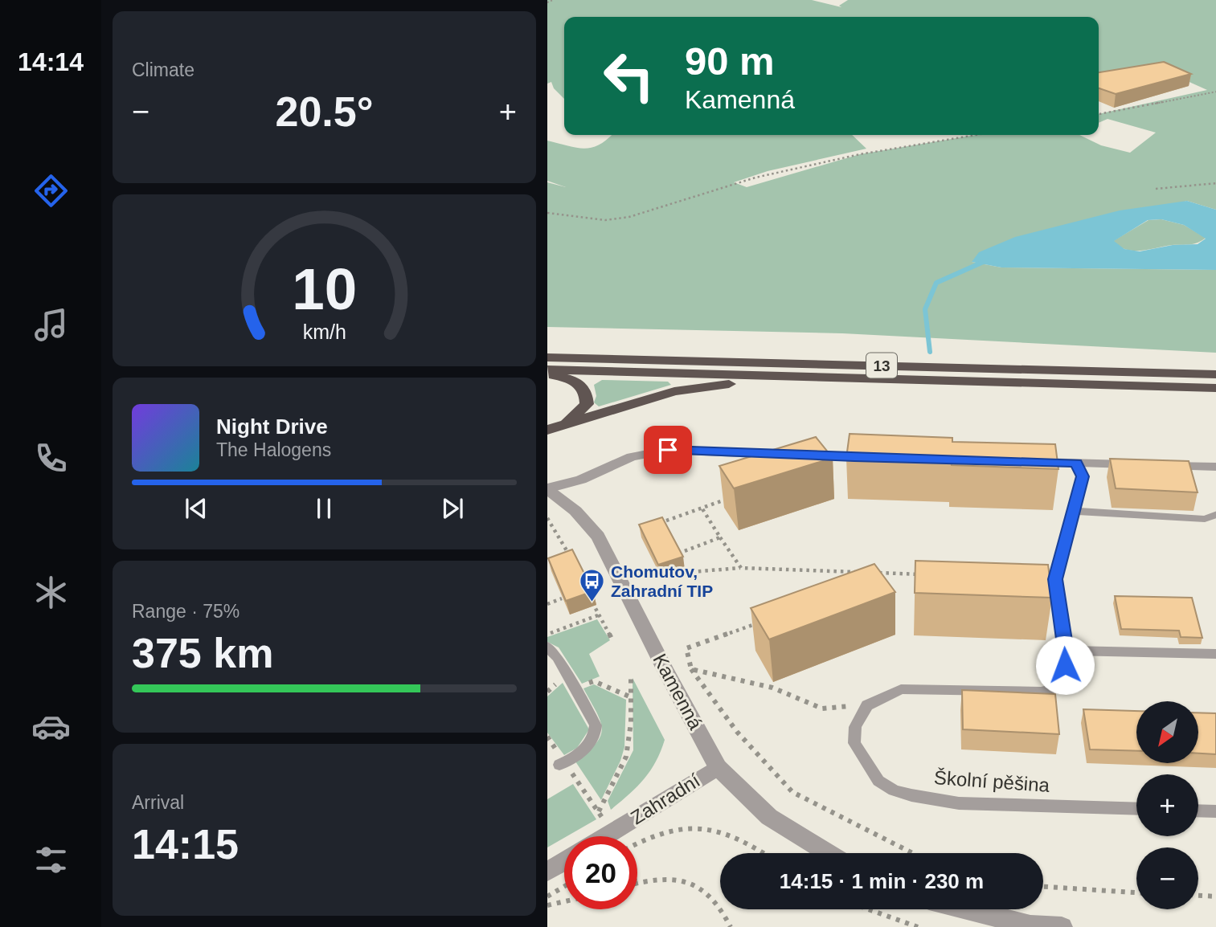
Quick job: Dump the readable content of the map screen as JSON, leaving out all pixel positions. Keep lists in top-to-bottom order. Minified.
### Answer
{"streets":{"highway":["13"],"street":["Kamenná","Zahradní"],"lane":["Školní pěšina"]},"crossings":[["Kamenná","Zahradní"]],"places":{"bus stop":["Chomutov, Zahradní TIP"]},"north":"bottom left","page":{"tabs":"14:14","tile":["Climate",["Range · 75%","375 km"],["Arrival","14:15"]],"turn":["90 m","Kamenná"],"heat":["−","20.5°","+"],"song":["Night Drive","The Halogens"],"map_buttons":["+","−"],"limit":"20","trip":"14:15 · 1 min · 230 m","gauge":["10","km/h"]}}
